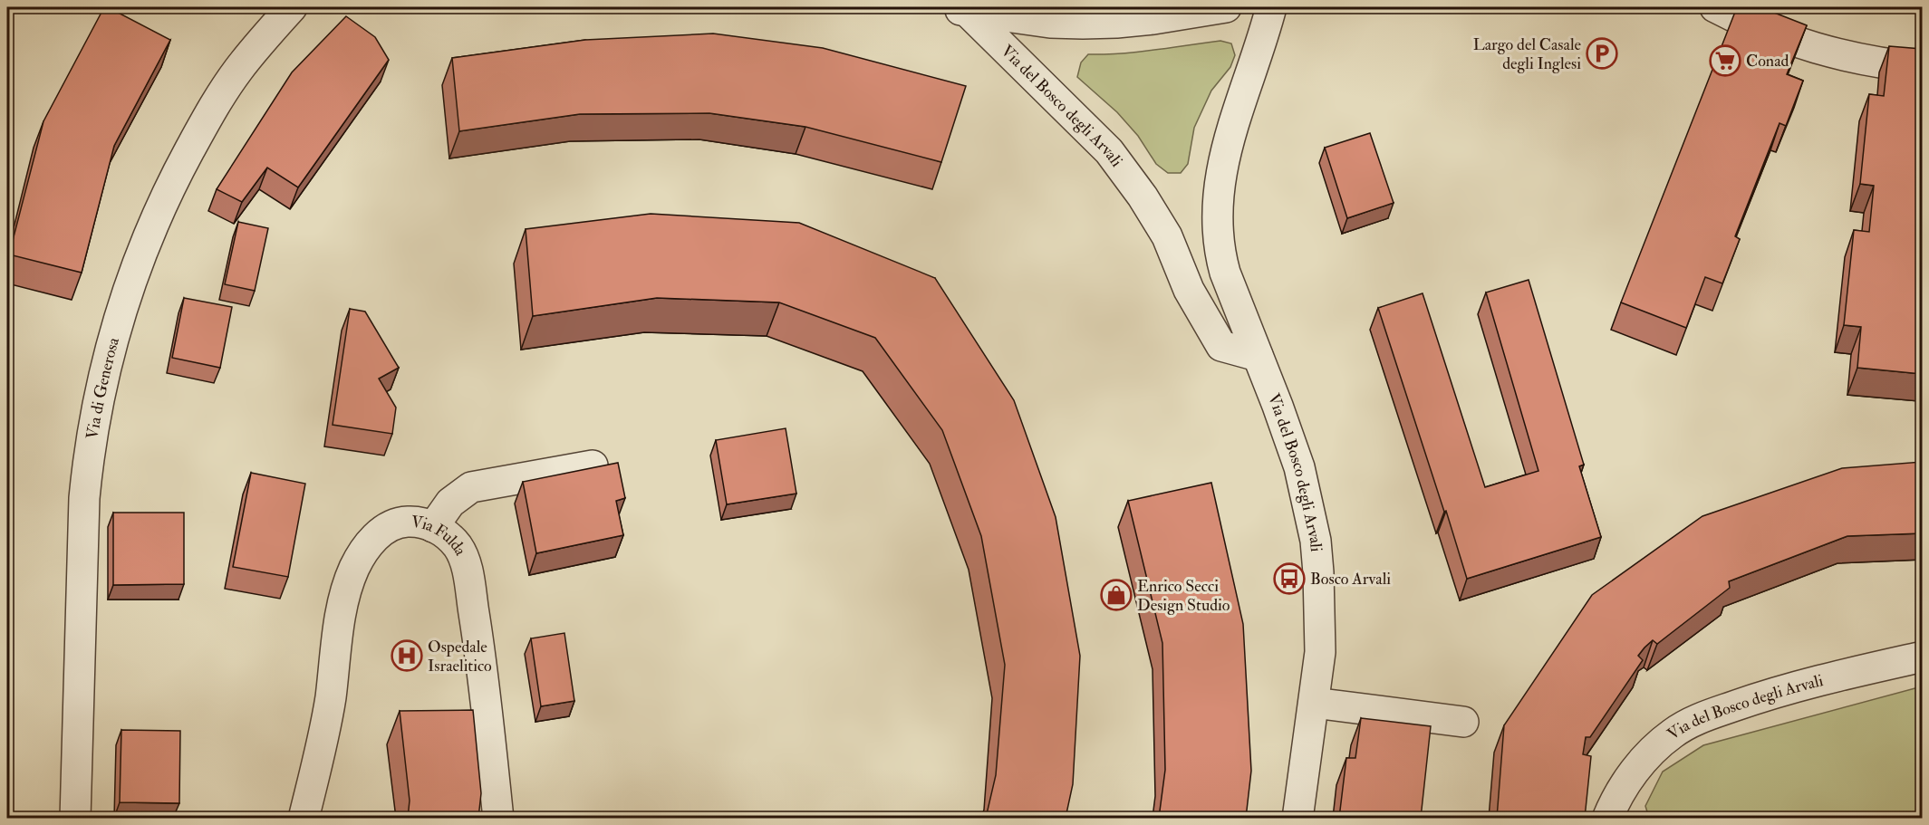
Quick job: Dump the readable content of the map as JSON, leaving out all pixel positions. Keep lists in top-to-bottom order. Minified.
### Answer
{"streets":{"street":["Via del Bosco degli Arvali","Via di Generosa","Via Fulda"]},"places":{"parking":["Largo del Casale degli Inglesi"],"supermarket":["Conad"],"bus stop":["Bosco Arvali"],"shop":["Enrico Secci Design Studio"],"hospital":["Ospedale Israelitico"]}}
